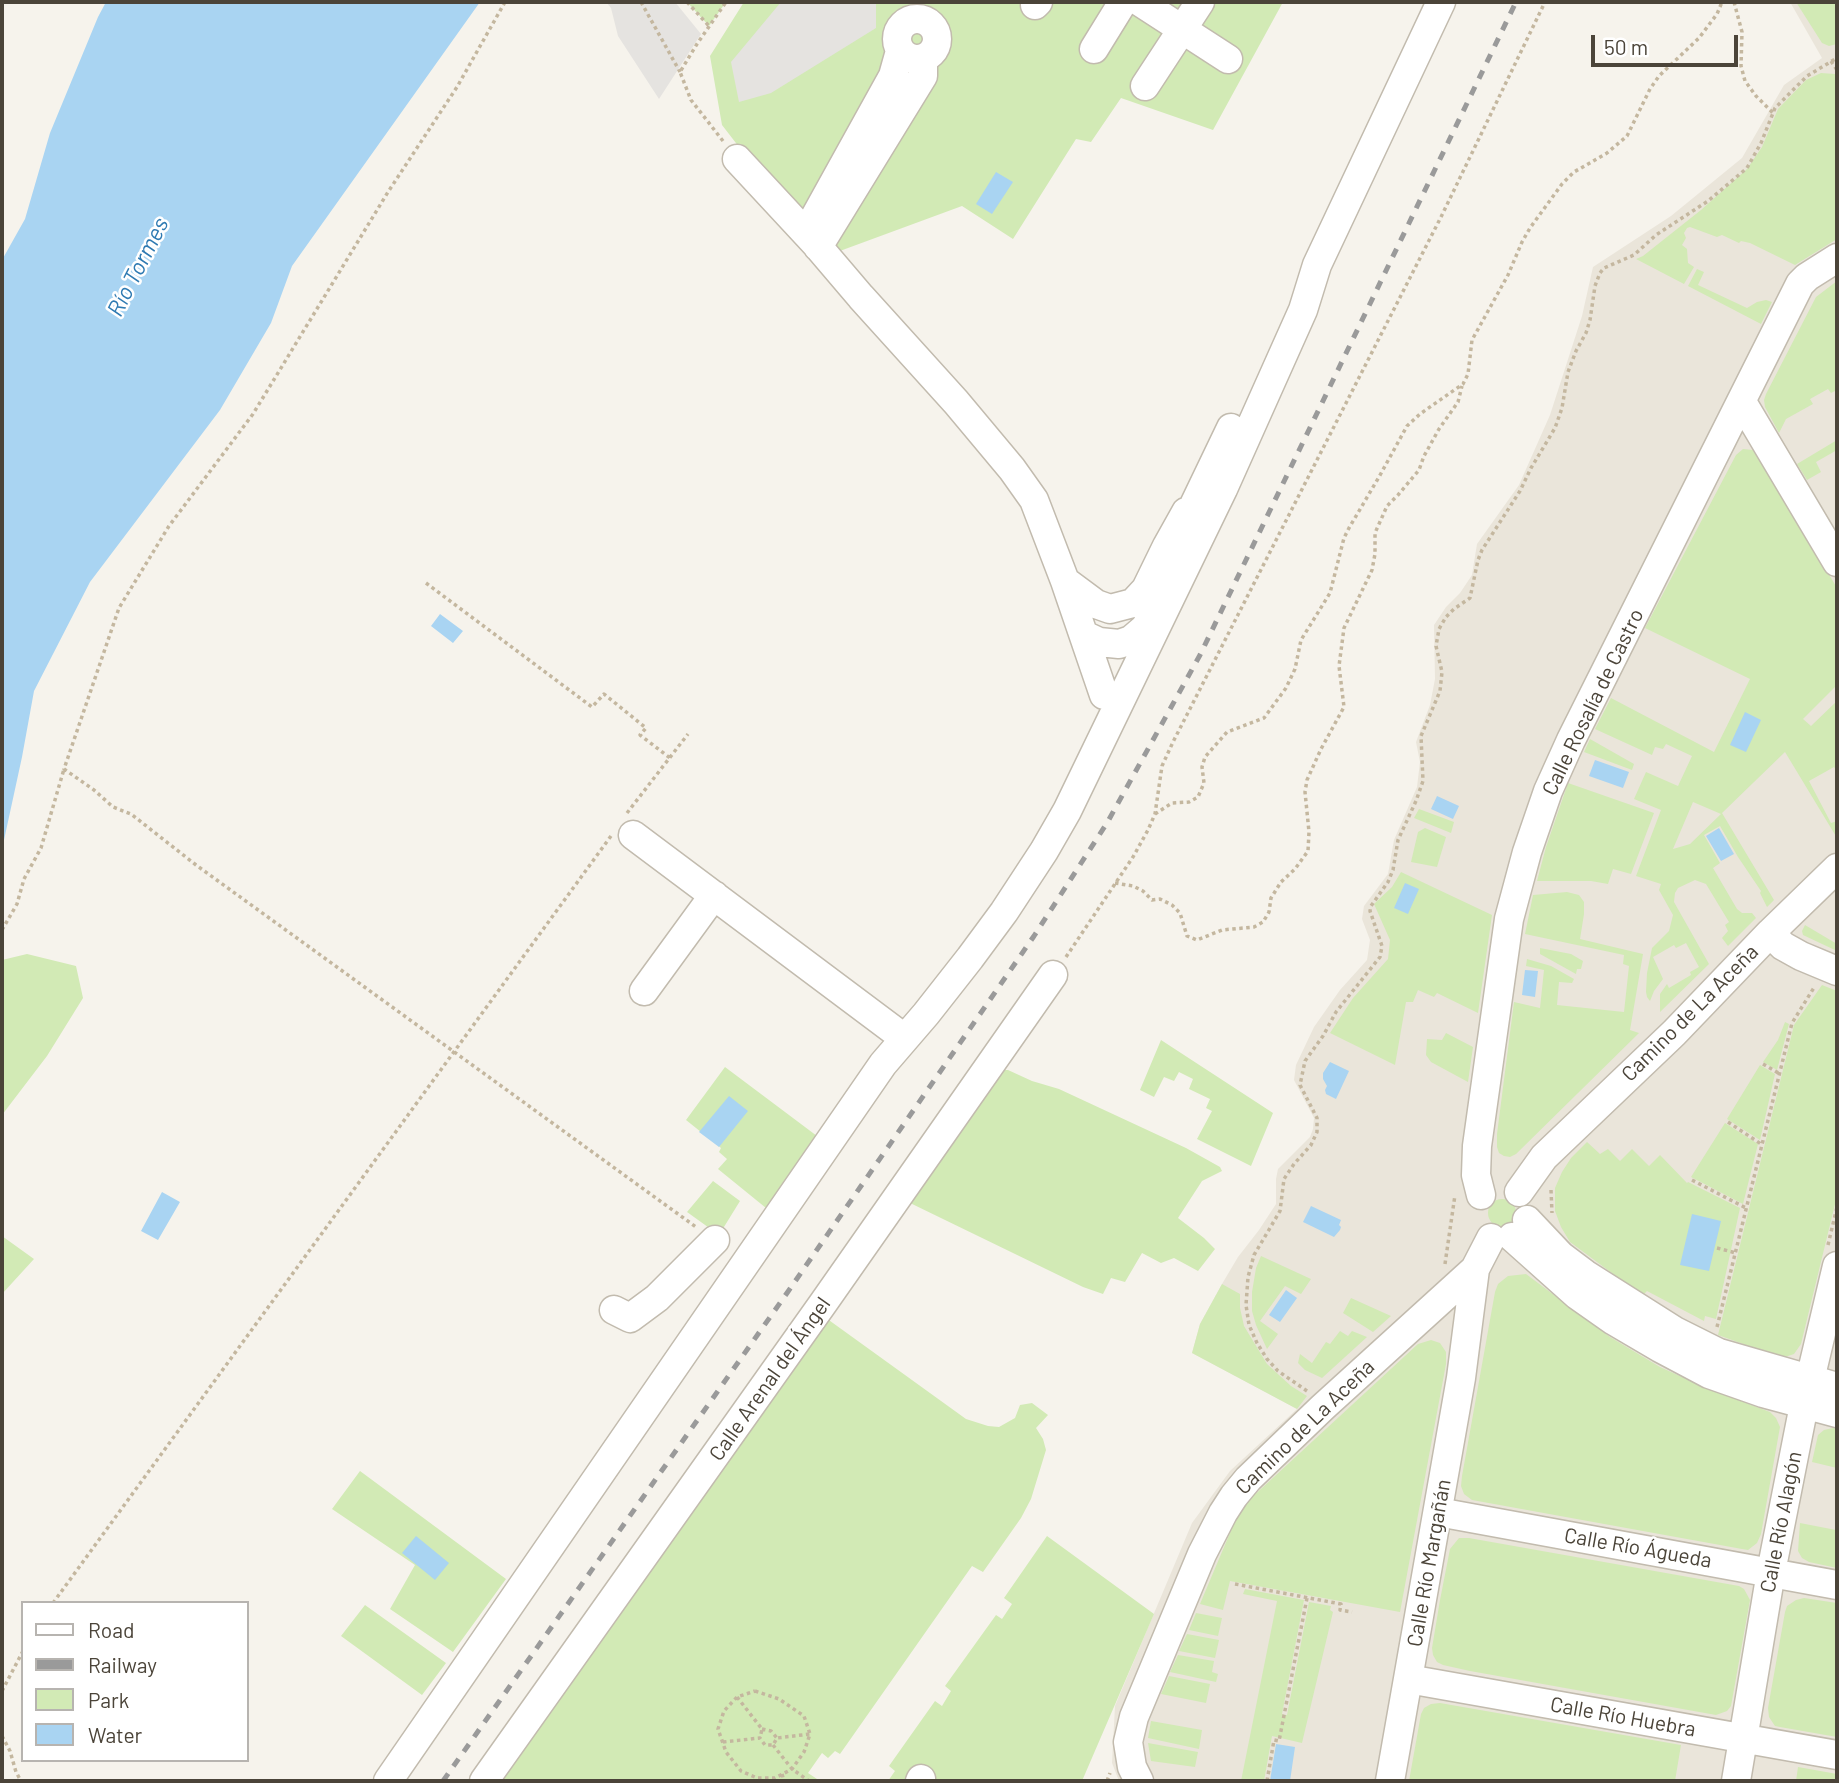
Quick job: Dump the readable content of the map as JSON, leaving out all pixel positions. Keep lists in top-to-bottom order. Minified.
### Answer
{"streets":{"street":["Calle Rosalía de Castro","Camino de La Aceña","Calle Arenal del Ángel","Calle Río Alagón","Calle Río Águeda","Calle Río Margañán","Calle Río Huebra"]},"crossings":[["Calle Rosalía de Castro","Camino de La Aceña"],["Camino de La Aceña","Calle Río Margañán"],["Calle Río Alagón","Calle Río Águeda"],["Calle Río Alagón","Calle Río Huebra"],["Calle Río Águeda","Calle Río Margañán"],["Calle Río Margañán","Calle Río Huebra"]],"water":["Río Tormes"],"legend":["Road","Railway","Park","Water"],"scale_bar":"50 m"}
